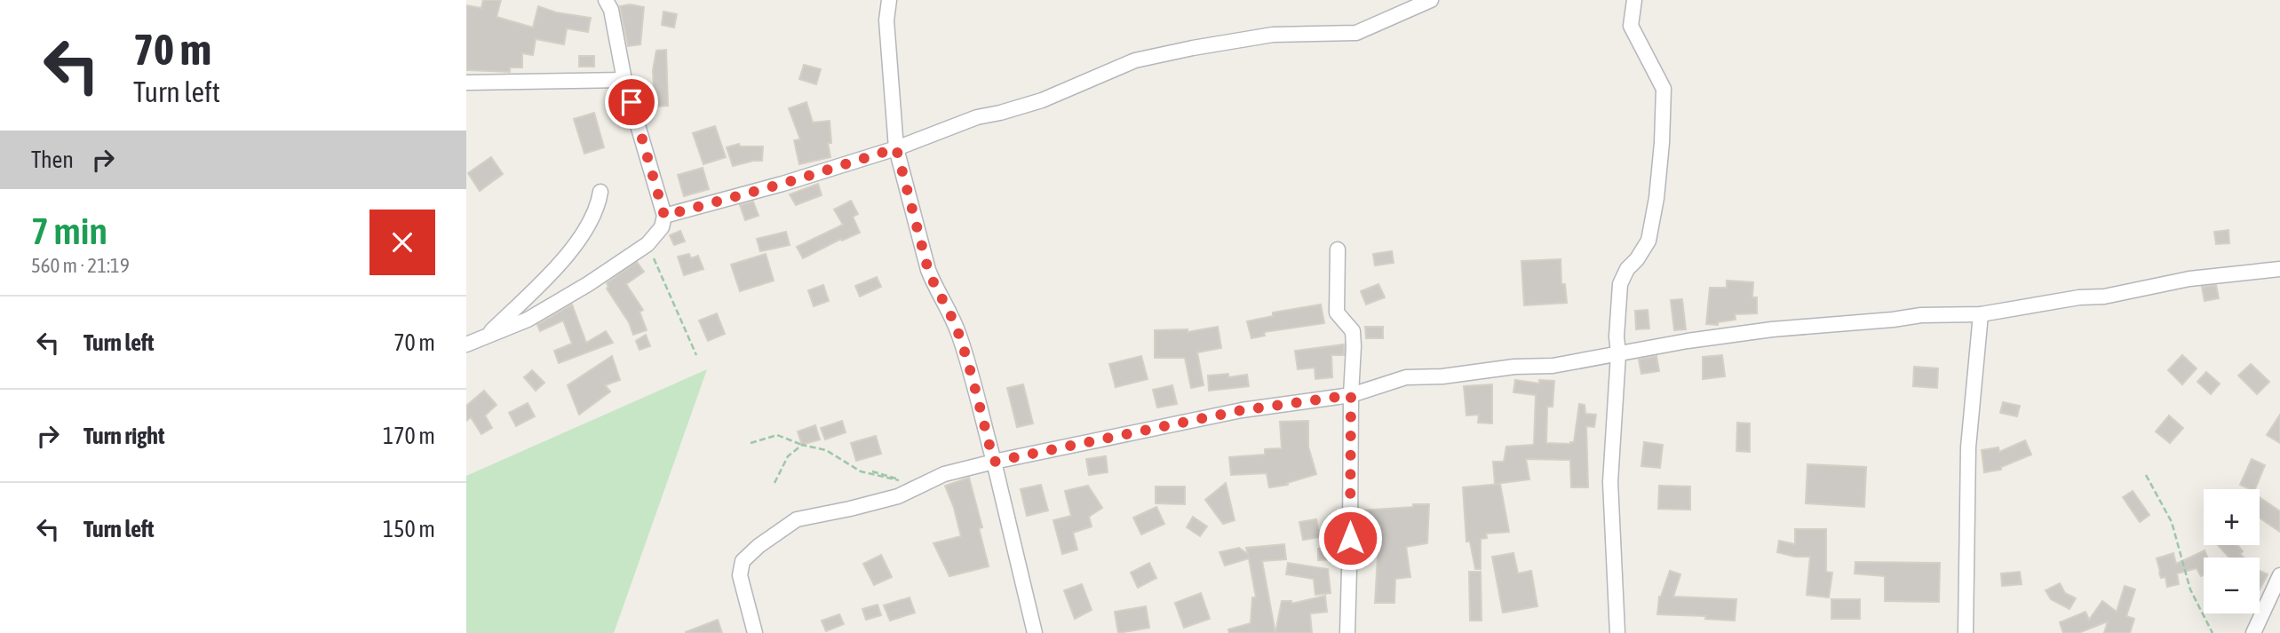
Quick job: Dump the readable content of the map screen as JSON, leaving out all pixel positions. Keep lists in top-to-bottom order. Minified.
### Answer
{"page":{"turn":["70 m","Turn left"],"then":"Then","heading":["7 min","560 m · 21:19"],"list":[{"name":"Turn left","value":"70 m"},{"name":"Turn right","value":"170 m"},{"name":"Turn left","value":"150 m"}],"map_buttons":["+","−"]}}
